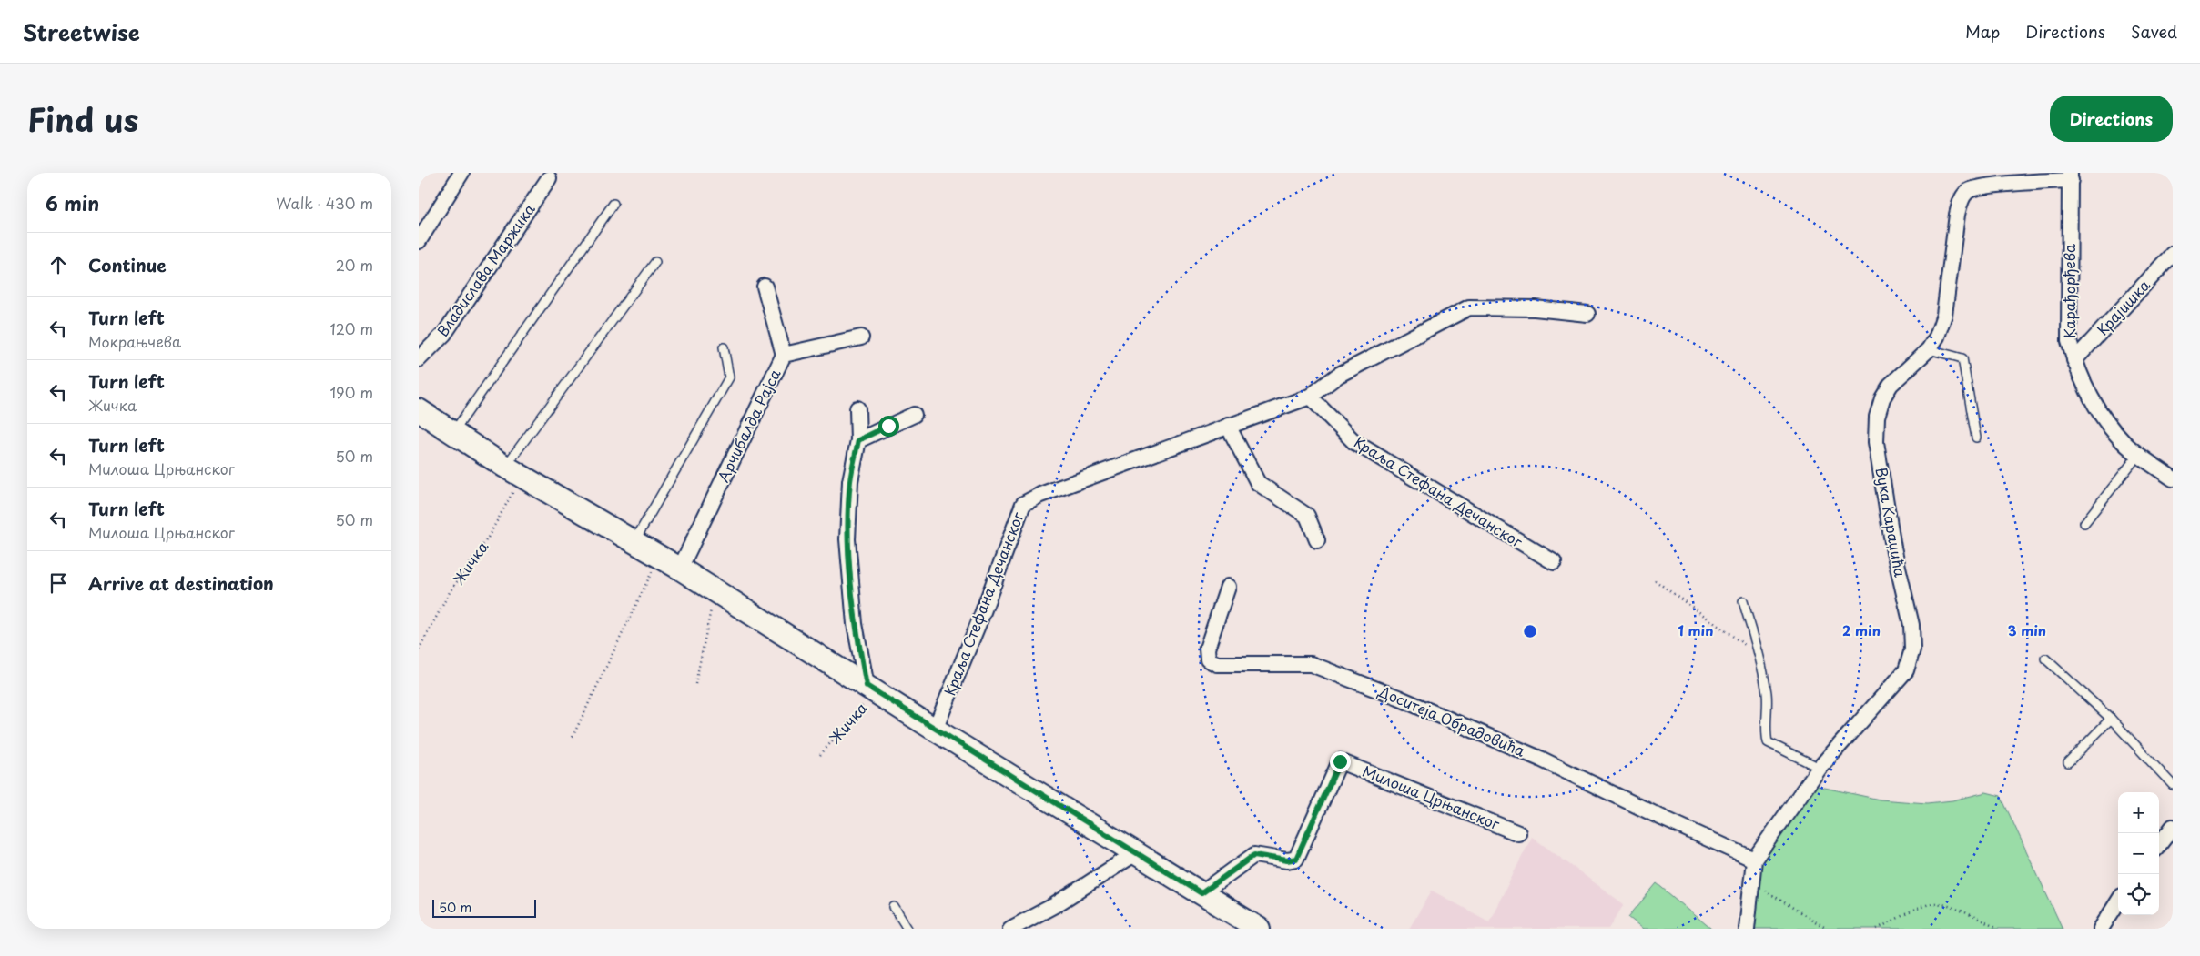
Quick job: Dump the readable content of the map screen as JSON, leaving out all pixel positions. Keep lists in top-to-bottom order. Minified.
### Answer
{"streets":{"main road":["Жичка"],"street":["Владислава Маржика","Карађорђева","Крајишка","Арчибалда Рајса","Краља Стефана Дечанског","Вука Караџића","Доситеја Обрадовића","Милоша Црњанског"]},"crossings":[["Карађорђева","Крајишка"],["Карађорђева","Вука Караџића"],["Арчибалда Рајса","Жичка"],["Краља Стефана Дечанског","Жичка"],["Вука Караџића","Доситеја Обрадовића"],["Жичка","Милоша Црњанског"]],"scale_bar":"50 m","page":{"header":"Streetwise","nav":["Map","Directions","Saved"],"title":"Find us","buttons":"Directions","heading":["6 min","Walk · 430 m"],"list":[["Continue","20 m"],["Turn left","Мокрањчева","120 m"],["Turn left","Жичка","190 m"],["Turn left","Милоша Црњанског","50 m"],["Turn left","Милоша Црњанског","50 m"],"Arrive at destination"],"map_buttons":["+","−"],"scale":"50 m"},"rings":["1 min","2 min","3 min"]}
